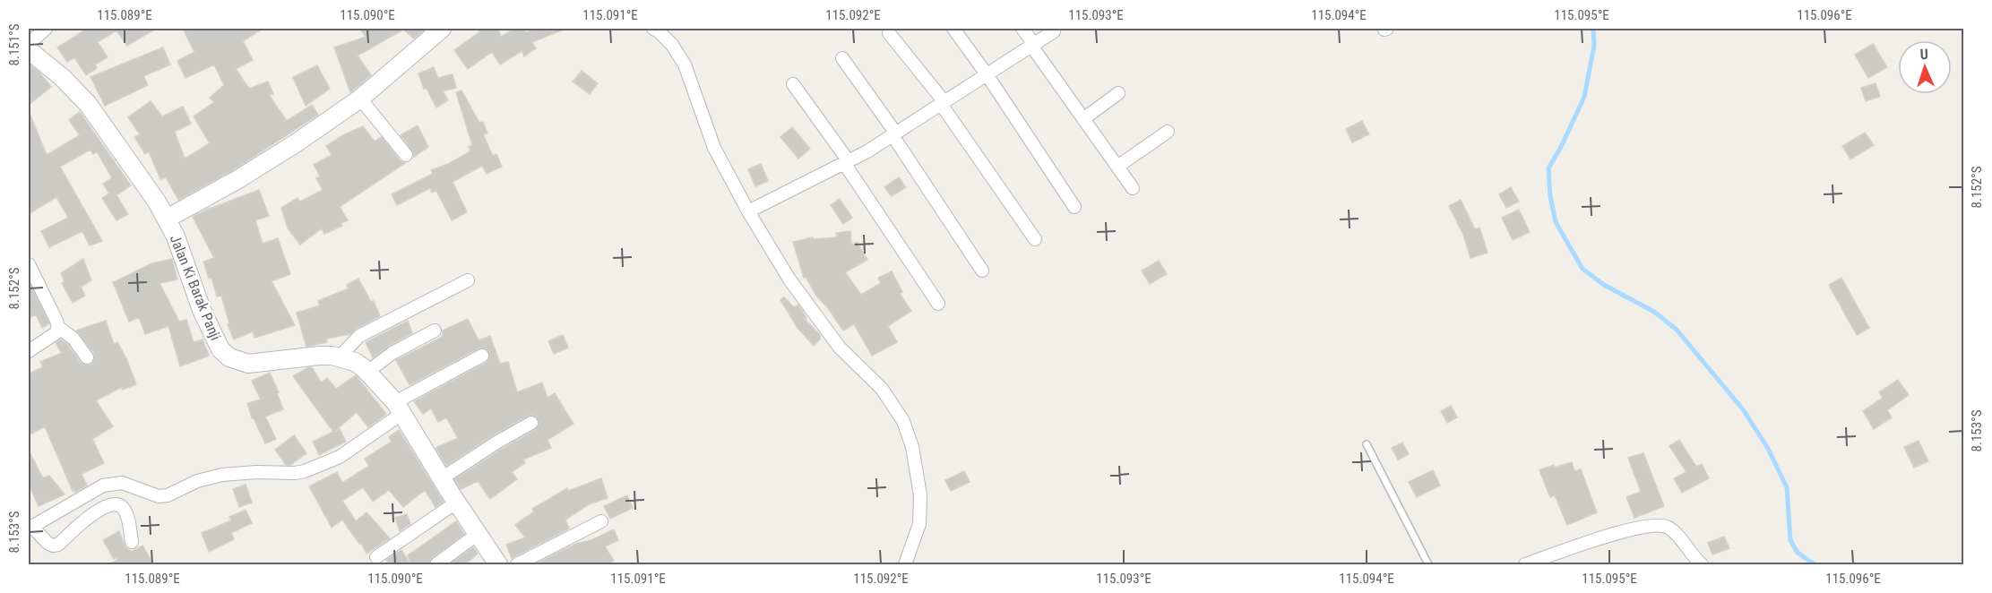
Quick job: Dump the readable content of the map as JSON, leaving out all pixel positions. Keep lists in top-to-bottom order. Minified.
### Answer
{"streets":{"street":["Jalan Ki Barak Panji"]},"north":"top","coordinates":["115.089°E","115.090°E","115.091°E","115.092°E","115.093°E","115.094°E","115.095°E","115.096°E","8.151°S","8.152°S","8.153°S"]}
